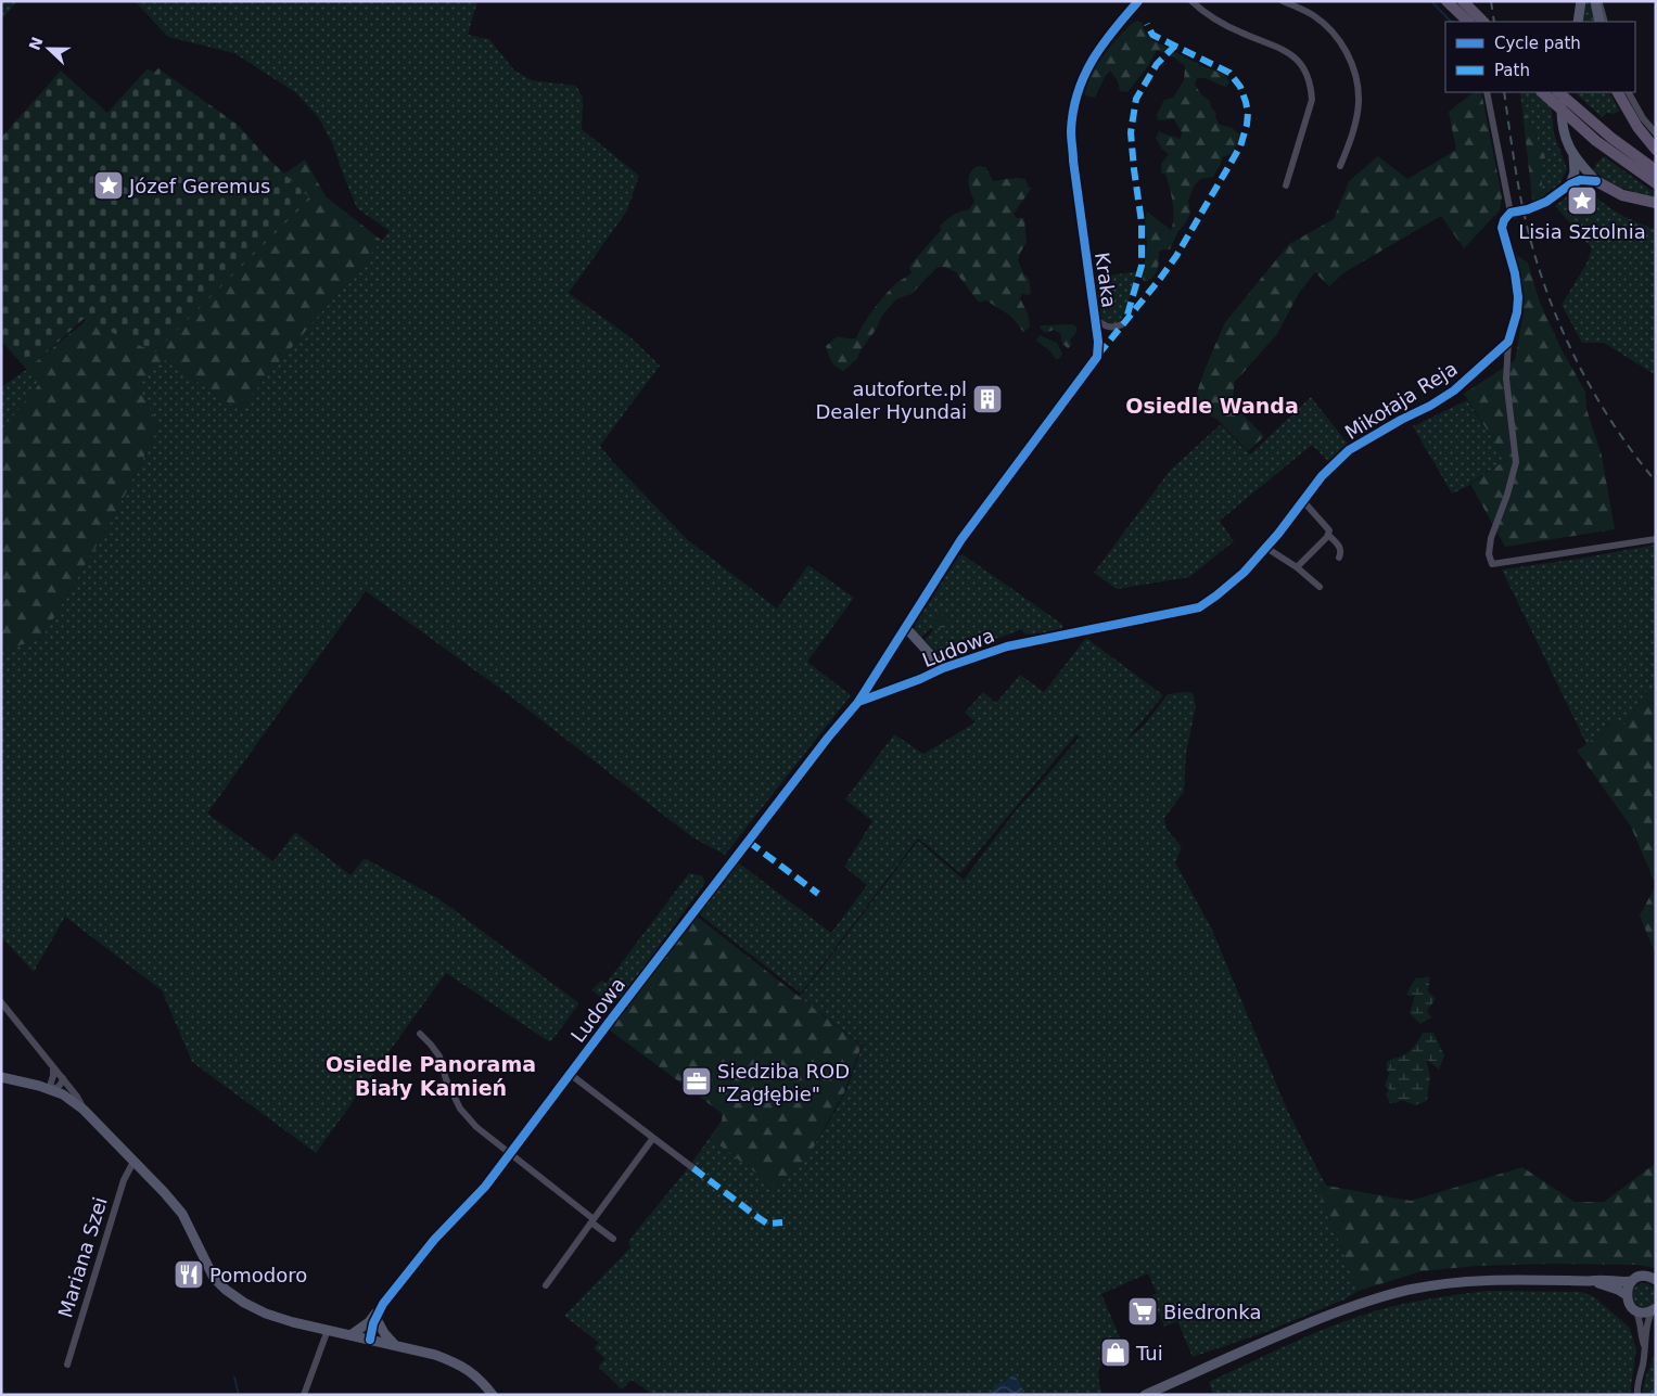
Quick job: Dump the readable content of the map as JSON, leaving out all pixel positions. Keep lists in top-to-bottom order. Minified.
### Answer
{"streets":{"street":["Kraka","Mikołaja Reja","Ludowa","Mariana Szei"]},"crossings":[["Kraka","Ludowa"],["Mikołaja Reja","Ludowa"]],"districts":["Osiedle Wanda","Osiedle Panorama Biały Kamień"],"places":{"place":["Józef Geremus","Lisia Sztolnia"],"building":["autoforte.pl Dealer Hyundai"],"office":["Siedziba ROD \"Zagłębie\""],"restaurant":["Pomodoro"],"supermarket":["Biedronka"],"shop":["Tui"]},"legend":["Cycle path","Path"],"north":"left"}
